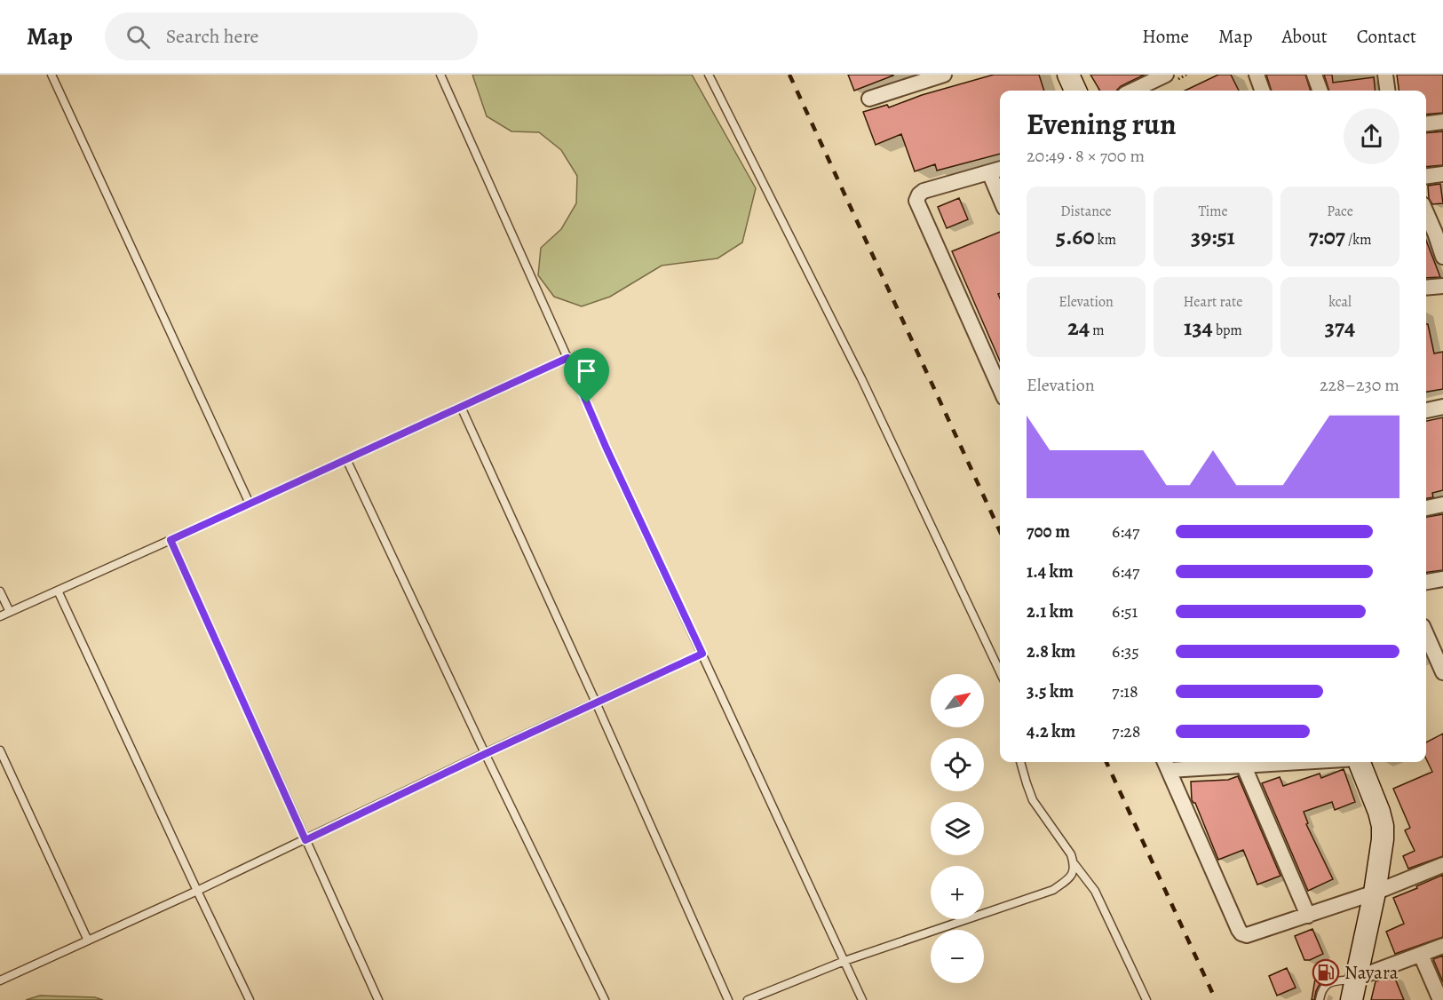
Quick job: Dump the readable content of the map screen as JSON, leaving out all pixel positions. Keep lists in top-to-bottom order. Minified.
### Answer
{"places":{"fuel station":["Nayara"]},"north":"top right","page":{"header":"Map","search":"Search here","nav":["Home","Map","About","Contact"],"heading":["Evening run","20:49 · 8 × 700 m"],"stats":[["Distance","5.60 km"],["Time","39:51"],["Pace","7:07 /km"],["Elevation","24 m"],["Heart rate","134 bpm"],["kcal","374"]],"chart":["Elevation","228–230 m"],"list":[{"name":"700 m","note":"6:47"},{"name":"1.4 km","note":"6:47"},{"name":"2.1 km","note":"6:51"},{"name":"2.8 km","note":"6:35"},{"name":"3.5 km","note":"7:18"},{"name":"4.2 km","note":"7:28"}],"map_buttons":["+","−"]}}
